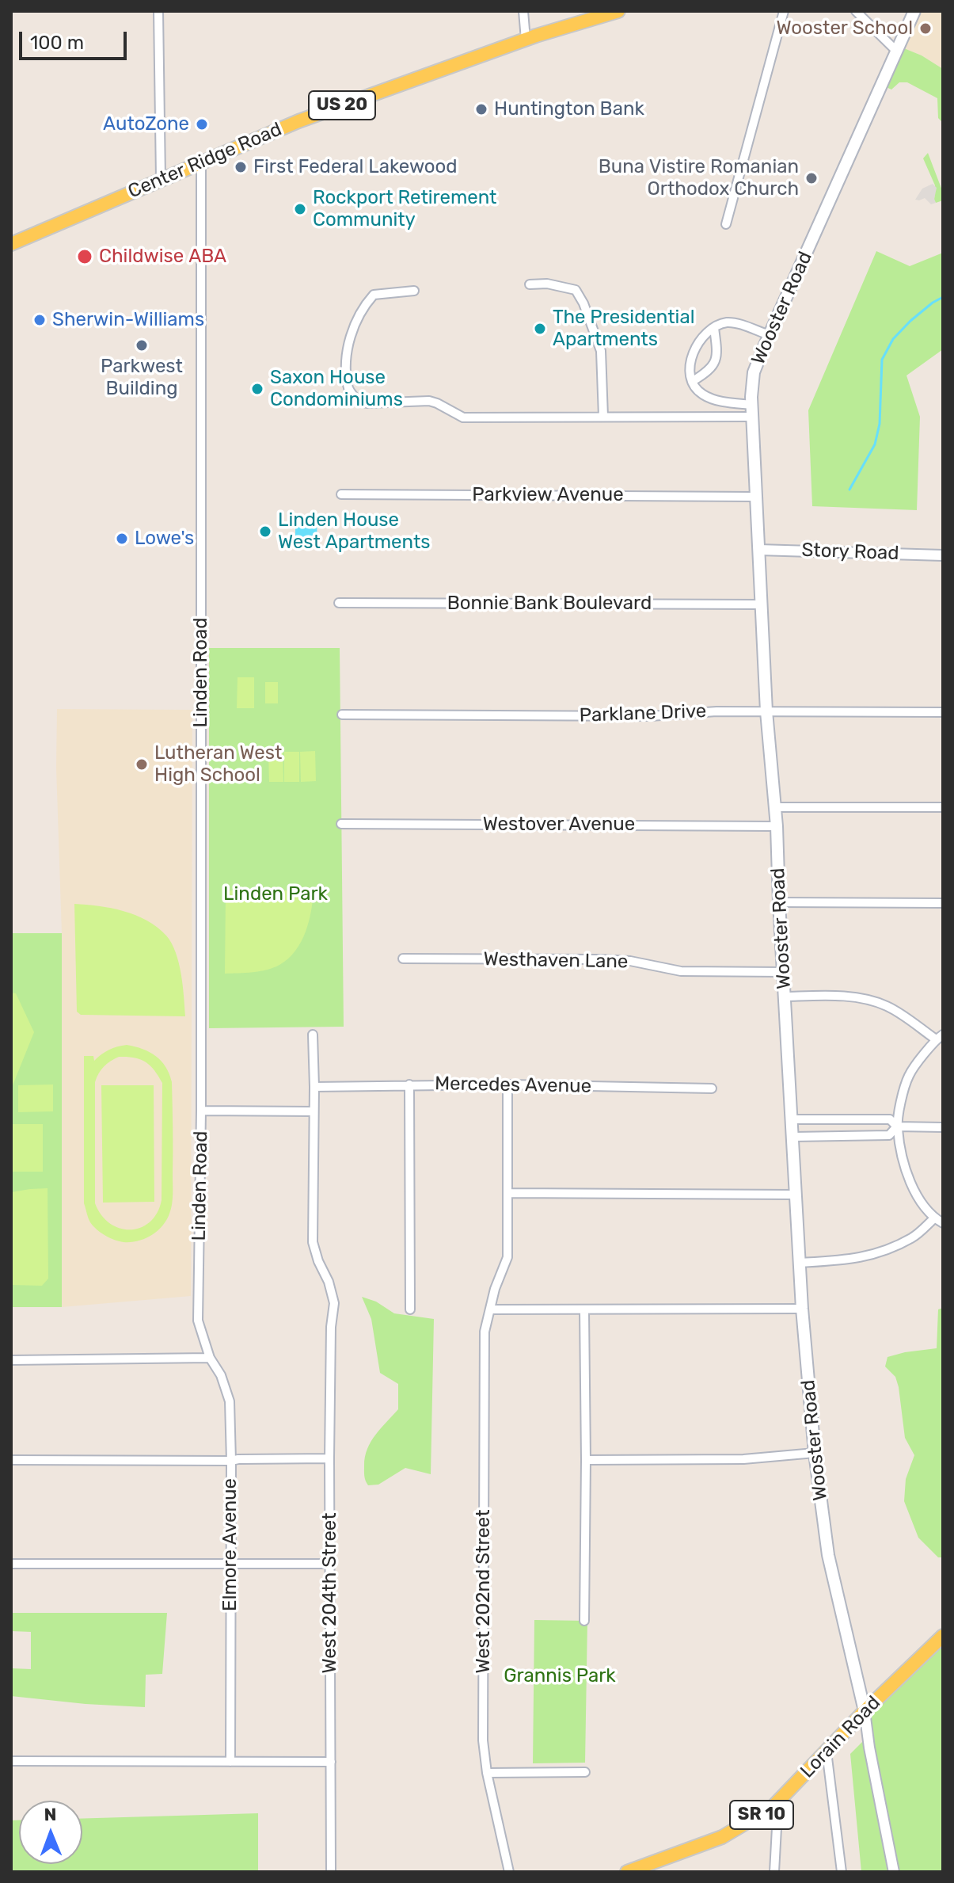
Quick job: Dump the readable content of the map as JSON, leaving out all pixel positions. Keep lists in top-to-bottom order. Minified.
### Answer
{"streets":{"main road":["US 20","Center Ridge Road","Wooster Road","Lorain Road","SR 10"],"street":["Parkview Avenue","Story Road","Bonnie Bank Boulevard","Linden Road","Parklane Drive","Westover Avenue","Westhaven Lane","Mercedes Avenue","Elmore Avenue","West 202nd Street","West 204th Street"]},"crossings":[["Center Ridge Road","Linden Road"],["Wooster Road","Parkview Avenue"],["Wooster Road","Story Road"],["Wooster Road","Bonnie Bank Boulevard"],["Wooster Road","Parklane Drive"],["Wooster Road","Westover Avenue"],["Wooster Road","Westhaven Lane"],["Wooster Road","Lorain Road"],["Linden Road","Elmore Avenue"],["Mercedes Avenue","West 202nd Street"],["Mercedes Avenue","West 204th Street"]],"parks":["Linden Park","Grannis Park"],"places":["Wooster School","Huntington Bank","AutoZone","First Federal Lakewood","Buna Vistire Romanian Orthodox Church","Rockport Retirement Community","Childwise ABA","Sherwin-Williams","The Presidential Apartments","Parkwest Building","Saxon House Condominiums","Linden House West Apartments","Lowe's","Lutheran West High School"],"scale_bar":"100 m","north":"top"}
